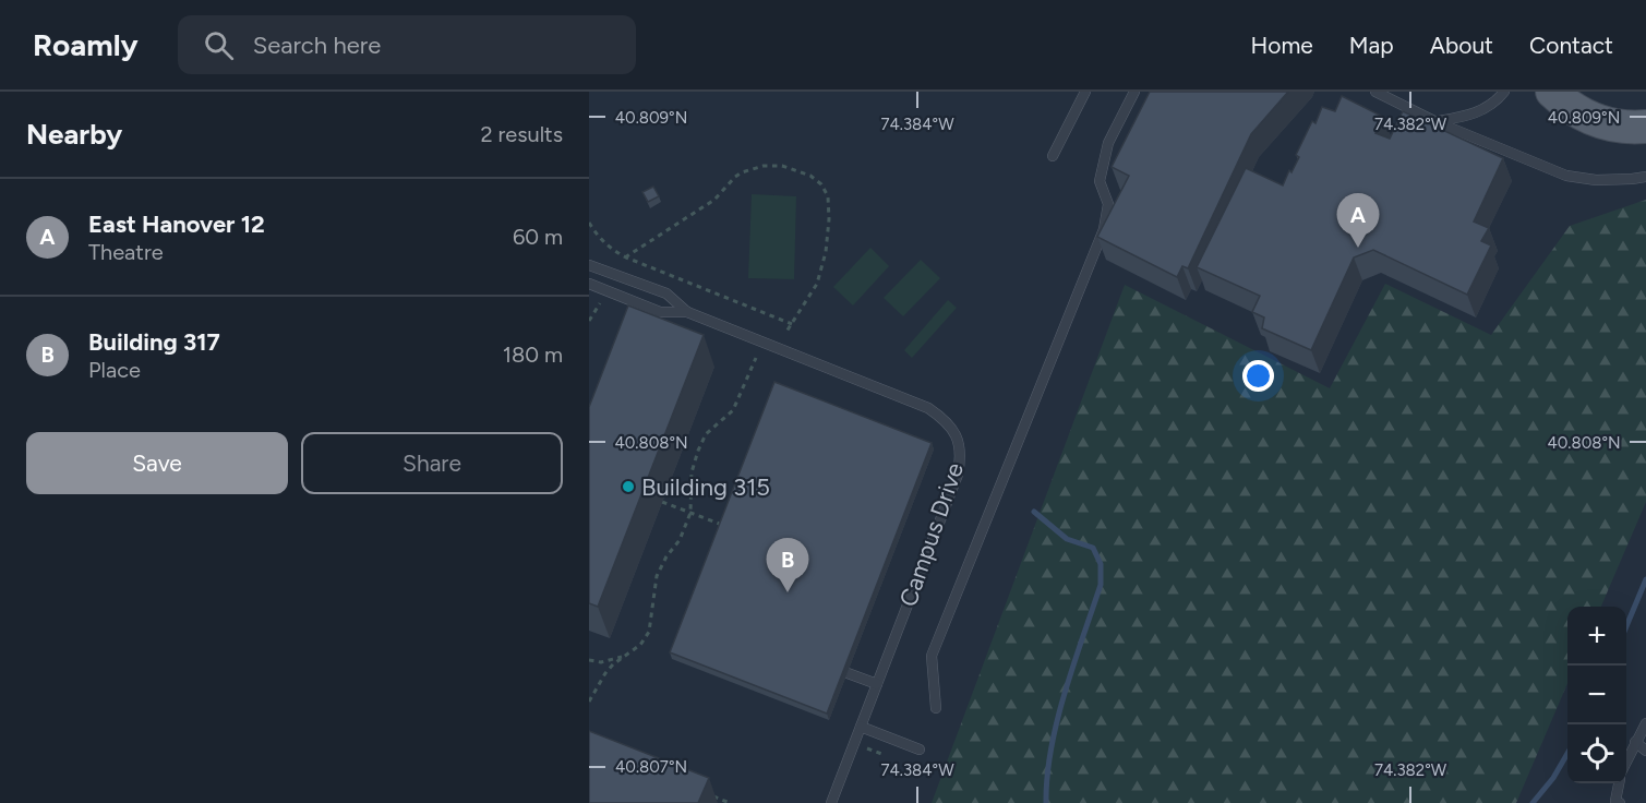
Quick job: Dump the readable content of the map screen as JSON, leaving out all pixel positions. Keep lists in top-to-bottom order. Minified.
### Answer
{"streets":{"lane":["Campus Drive"]},"places":["Building 315"],"page":{"header":"Roamly","search":"Search here","nav":["Home","Map","About","Contact"],"heading":["Nearby","2 results"],"list":[{"mark":"A","name":"East Hanover 12","note":"Theatre","value":"60 m"},{"mark":"B","name":"Building 317","note":"Place","value":"180 m"}],"pins":["A","B"],"buttons":["Save","Share"],"map_buttons":["+","−"]},"coordinates":["40.809°N","74.384°W","74.382°W","40.808°N","40.807°N"]}
